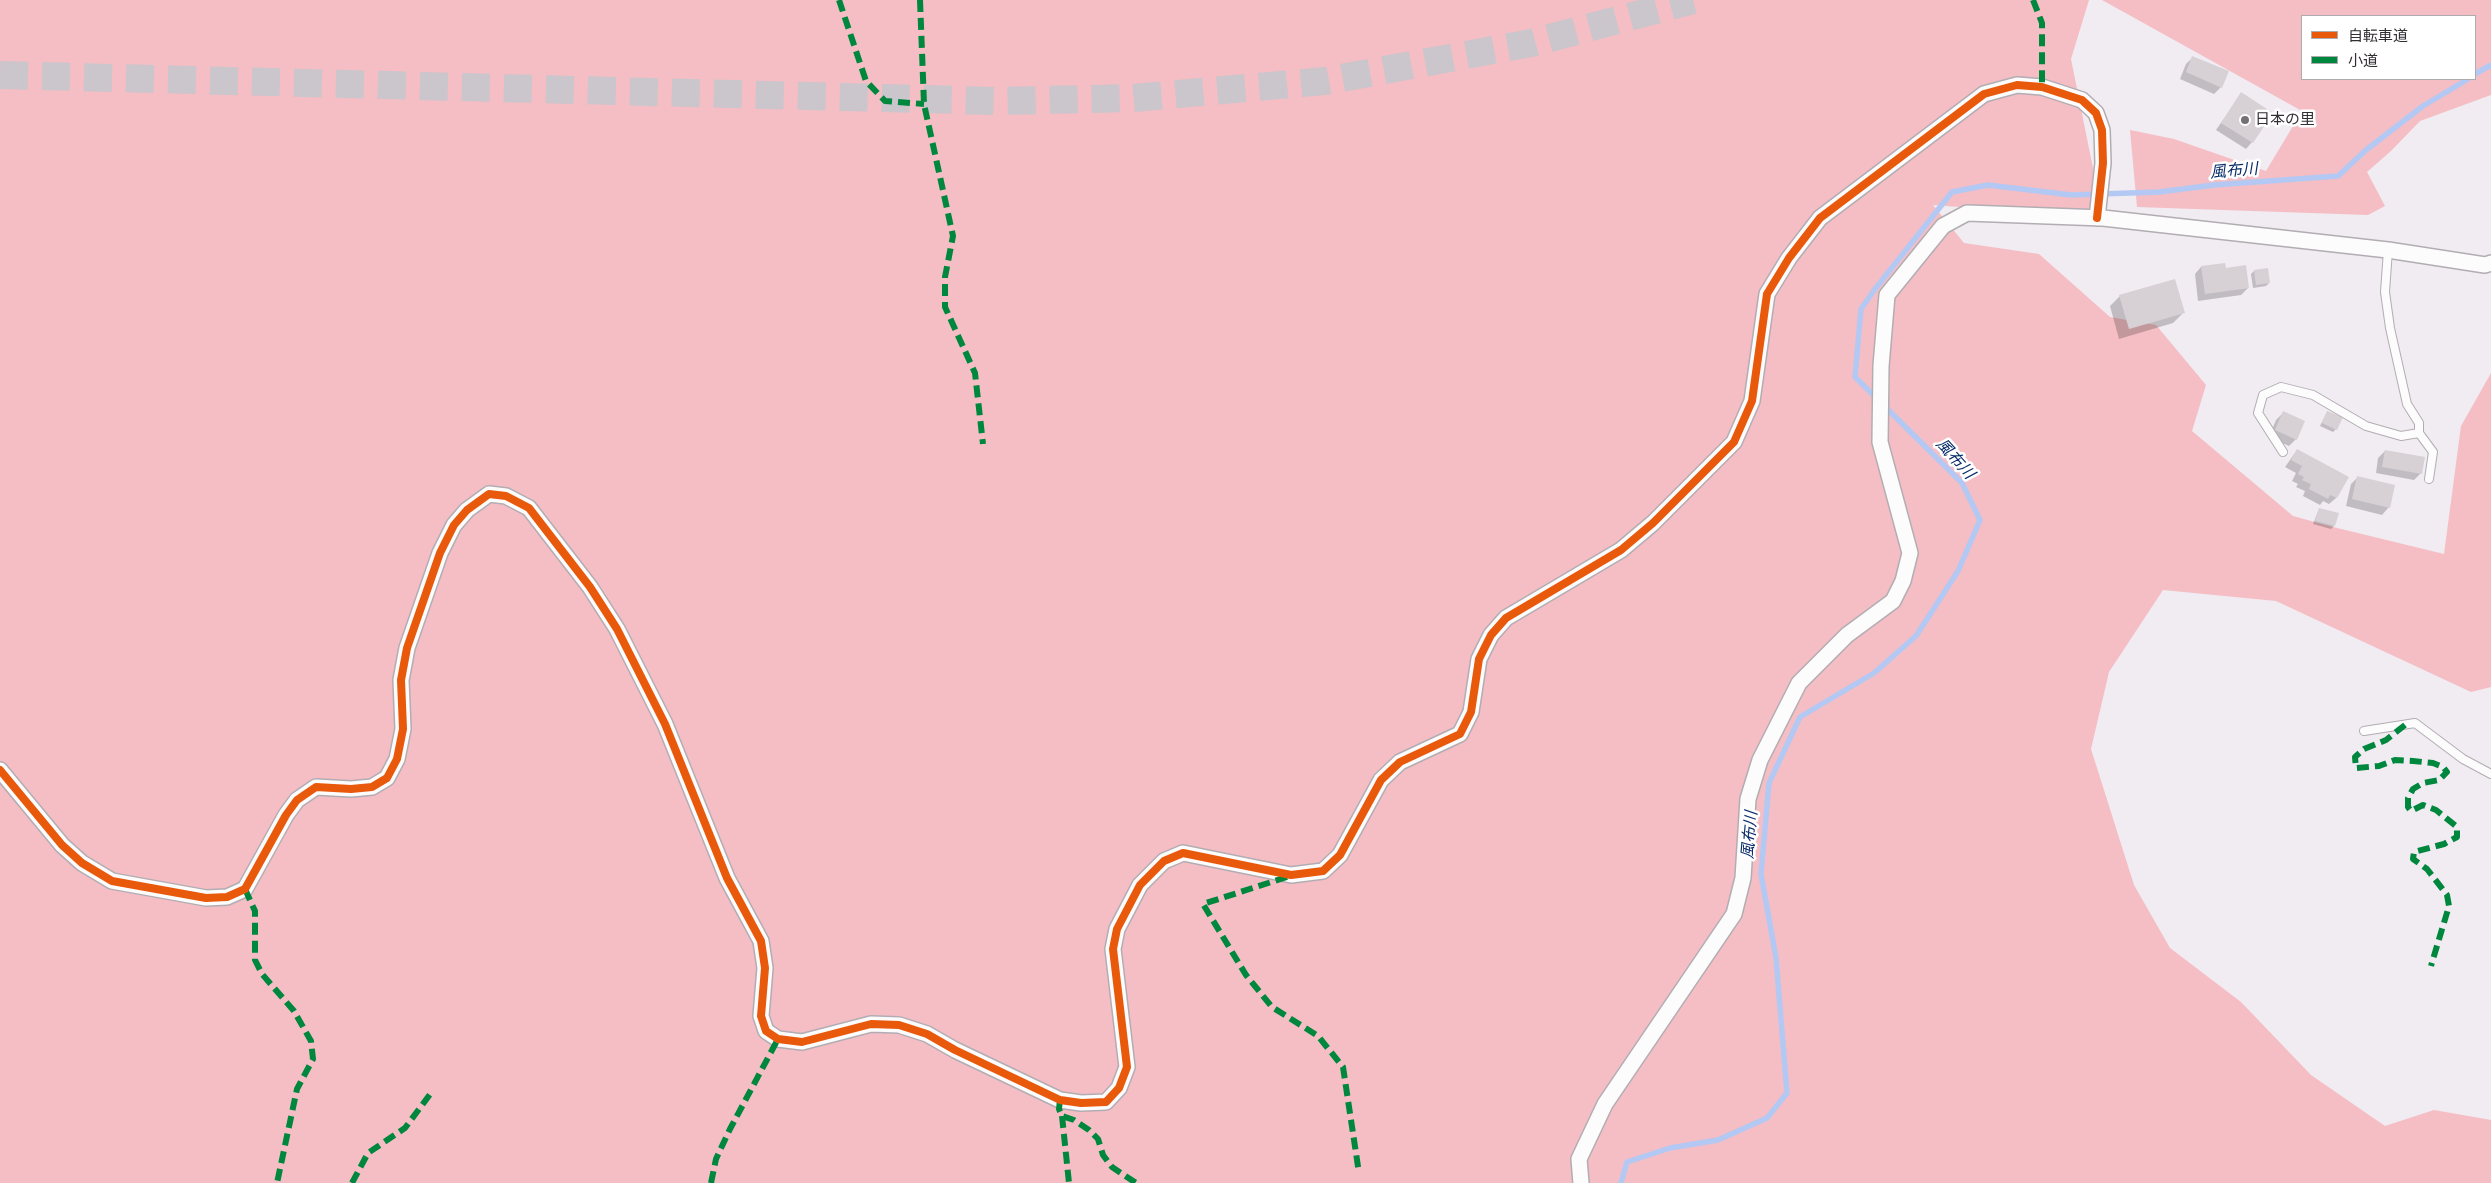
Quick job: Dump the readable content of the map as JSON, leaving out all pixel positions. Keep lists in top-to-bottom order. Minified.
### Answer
{"water":["風布川"],"places":["日本の里"],"legend":["自転車道","小道"]}
